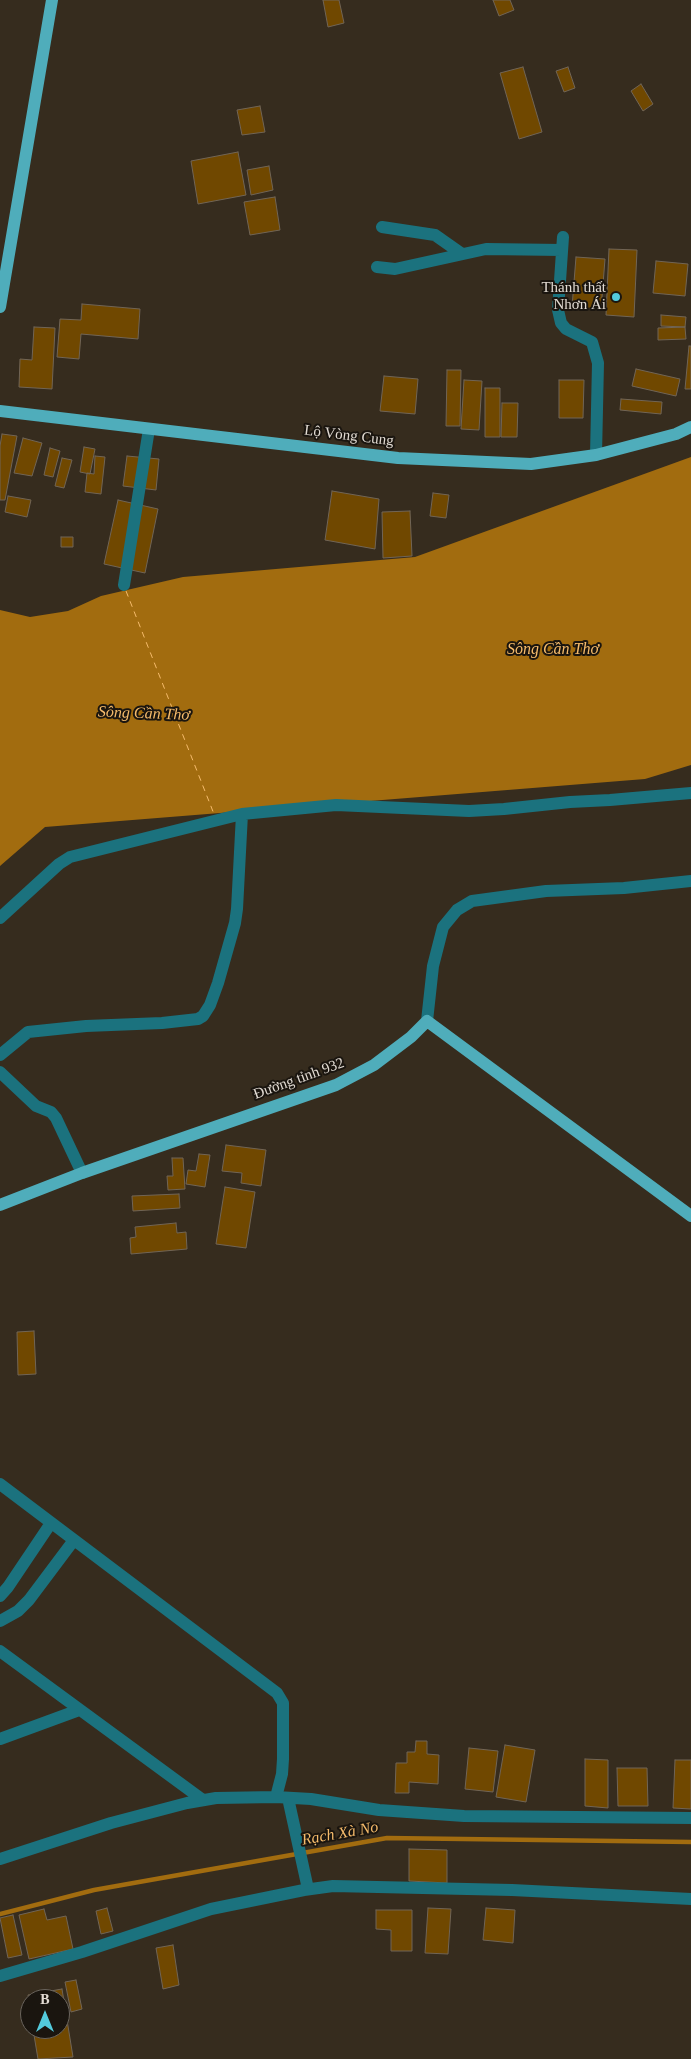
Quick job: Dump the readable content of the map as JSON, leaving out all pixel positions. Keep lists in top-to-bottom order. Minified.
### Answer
{"streets":{"main road":["Lộ Vòng Cung","Đường tỉnh 932"]},"water":["Sông Cần Thơ","Rạch Xà No"],"places":["Thánh thất Nhơn Ái"],"north":"top"}
